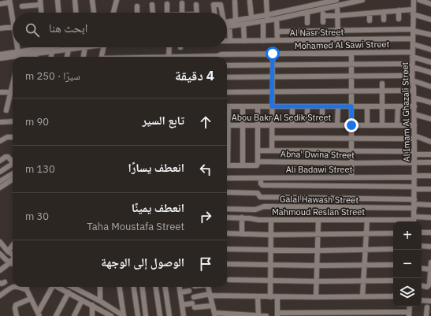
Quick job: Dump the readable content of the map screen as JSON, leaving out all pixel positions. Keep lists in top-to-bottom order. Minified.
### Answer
{"streets":{"street":["Al Nasr Street","Mohamed Al Sawi Street","Al Imam Al Ghazali Street","Abou Bakr Al Sedik Street","Abna' Dwina Street","Ali Badawi Street","Galal Hawash Street","Mahmoud Reslan Street"]},"crossings":[["Al Nasr Street","Al Imam Al Ghazali Street"],["Mohamed Al Sawi Street","Al Imam Al Ghazali Street"],["Al Imam Al Ghazali Street","Abou Bakr Al Sedik Street"],["Al Imam Al Ghazali Street","Abna' Dwina Street"],["Al Imam Al Ghazali Street","Ali Badawi Street"],["Al Imam Al Ghazali Street","Galal Hawash Street"],["Al Imam Al Ghazali Street","Mahmoud Reslan Street"]],"page":{"search":"ابحث هنا","heading":["4 دقيقة","سيرًا · 250 m"],"list":[["تابع السير","90 m"],["انعطف يسارًا","130 m"],["انعطف يمينًا","Taha Moustafa Street","30 m"],"الوصول إلى الوجهة"],"map_buttons":["+","−"]}}
